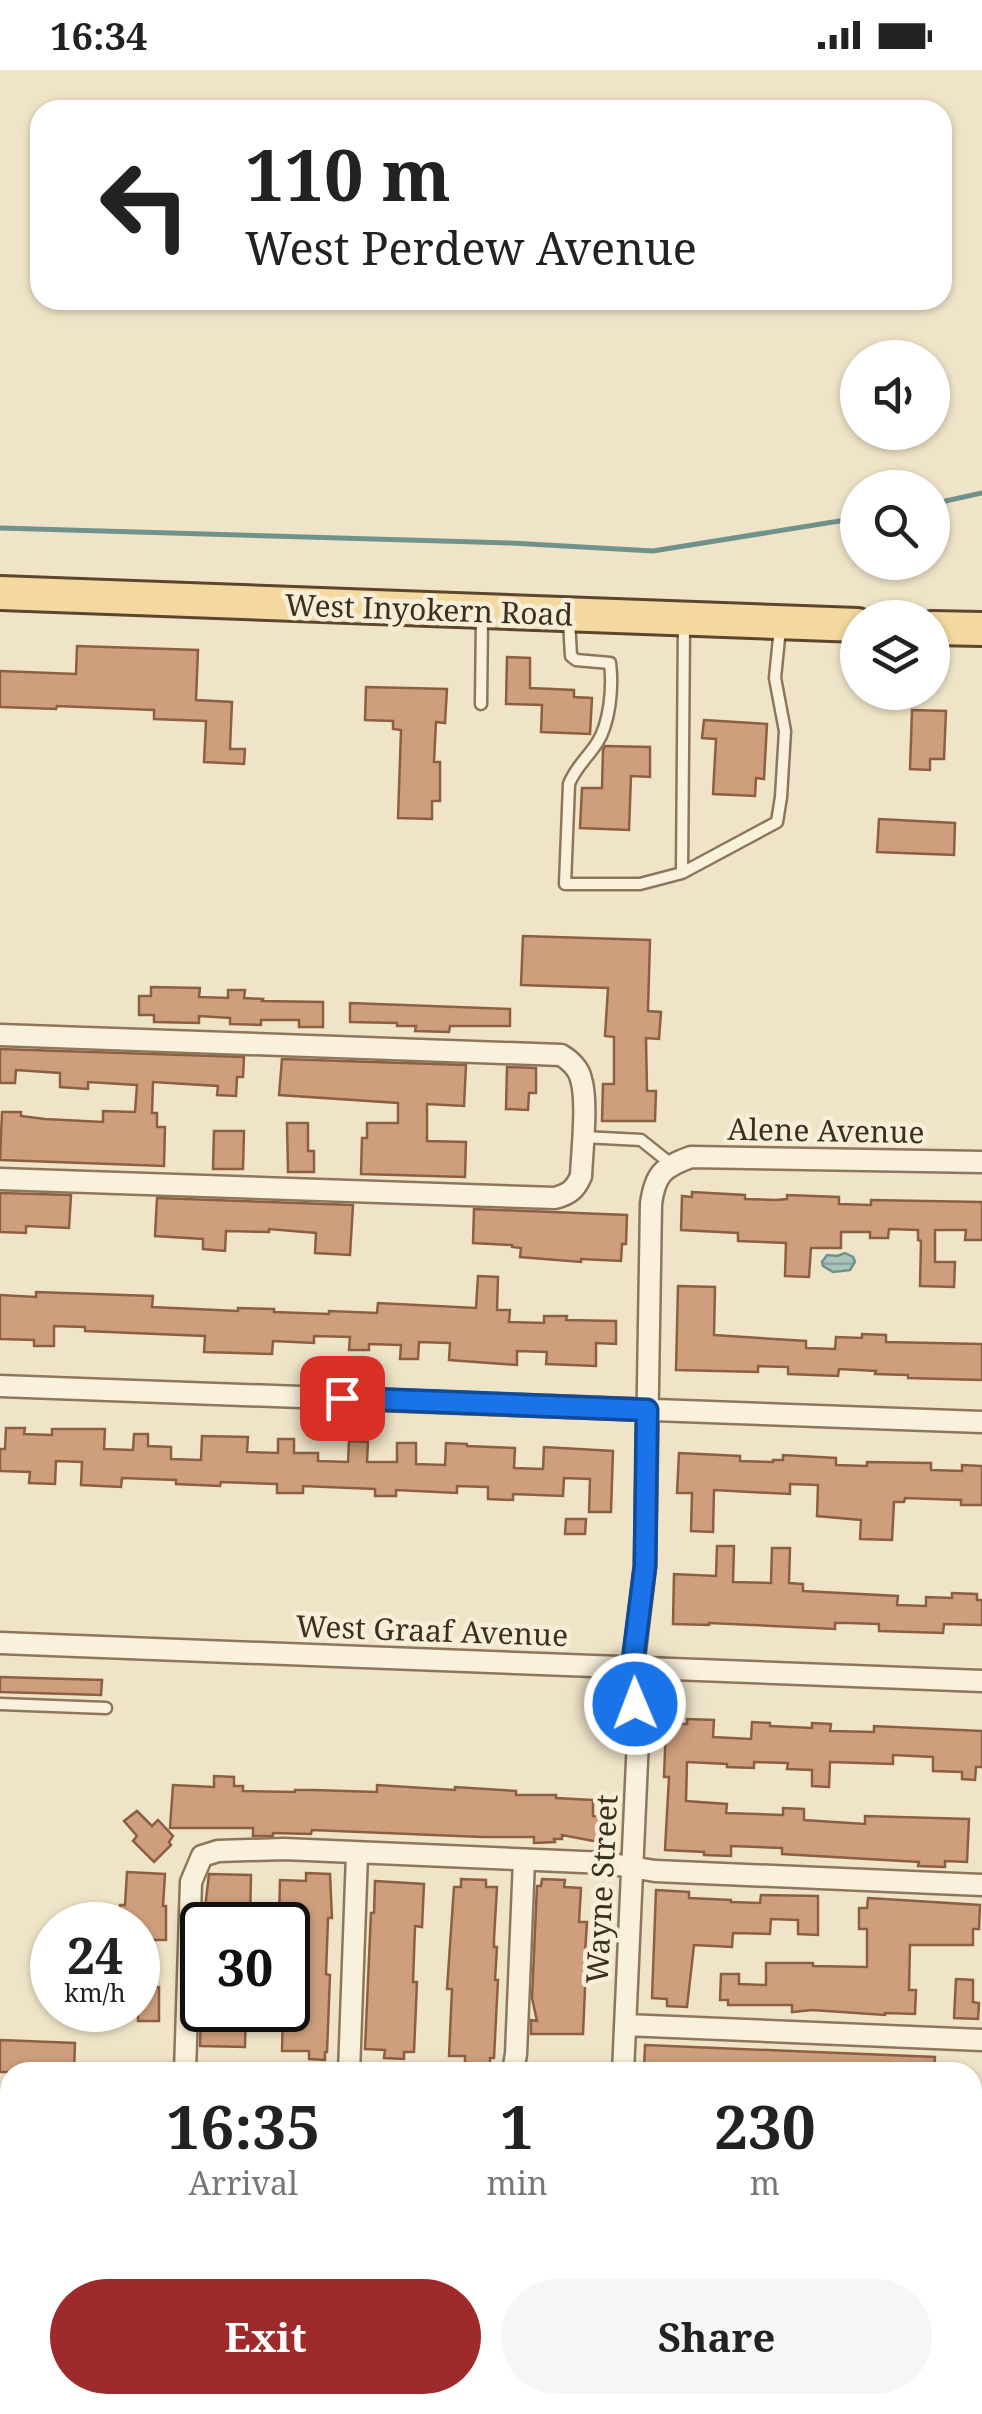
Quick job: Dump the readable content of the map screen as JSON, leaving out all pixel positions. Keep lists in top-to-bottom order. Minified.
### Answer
{"streets":{"main road":["West Inyokern Road"],"street":["Alene Avenue","West Graaf Avenue","Wayne Street"]},"crossings":[["Alene Avenue","Wayne Street"],["West Graaf Avenue","Wayne Street"]],"page":{"status":"16:34","turn":["110 m","West Perdew Avenue"],"speed":"24 km/h","limit":"30","eta":["16:35","Arrival","1","min","230","m"],"buttons":["Exit","Share"]}}
